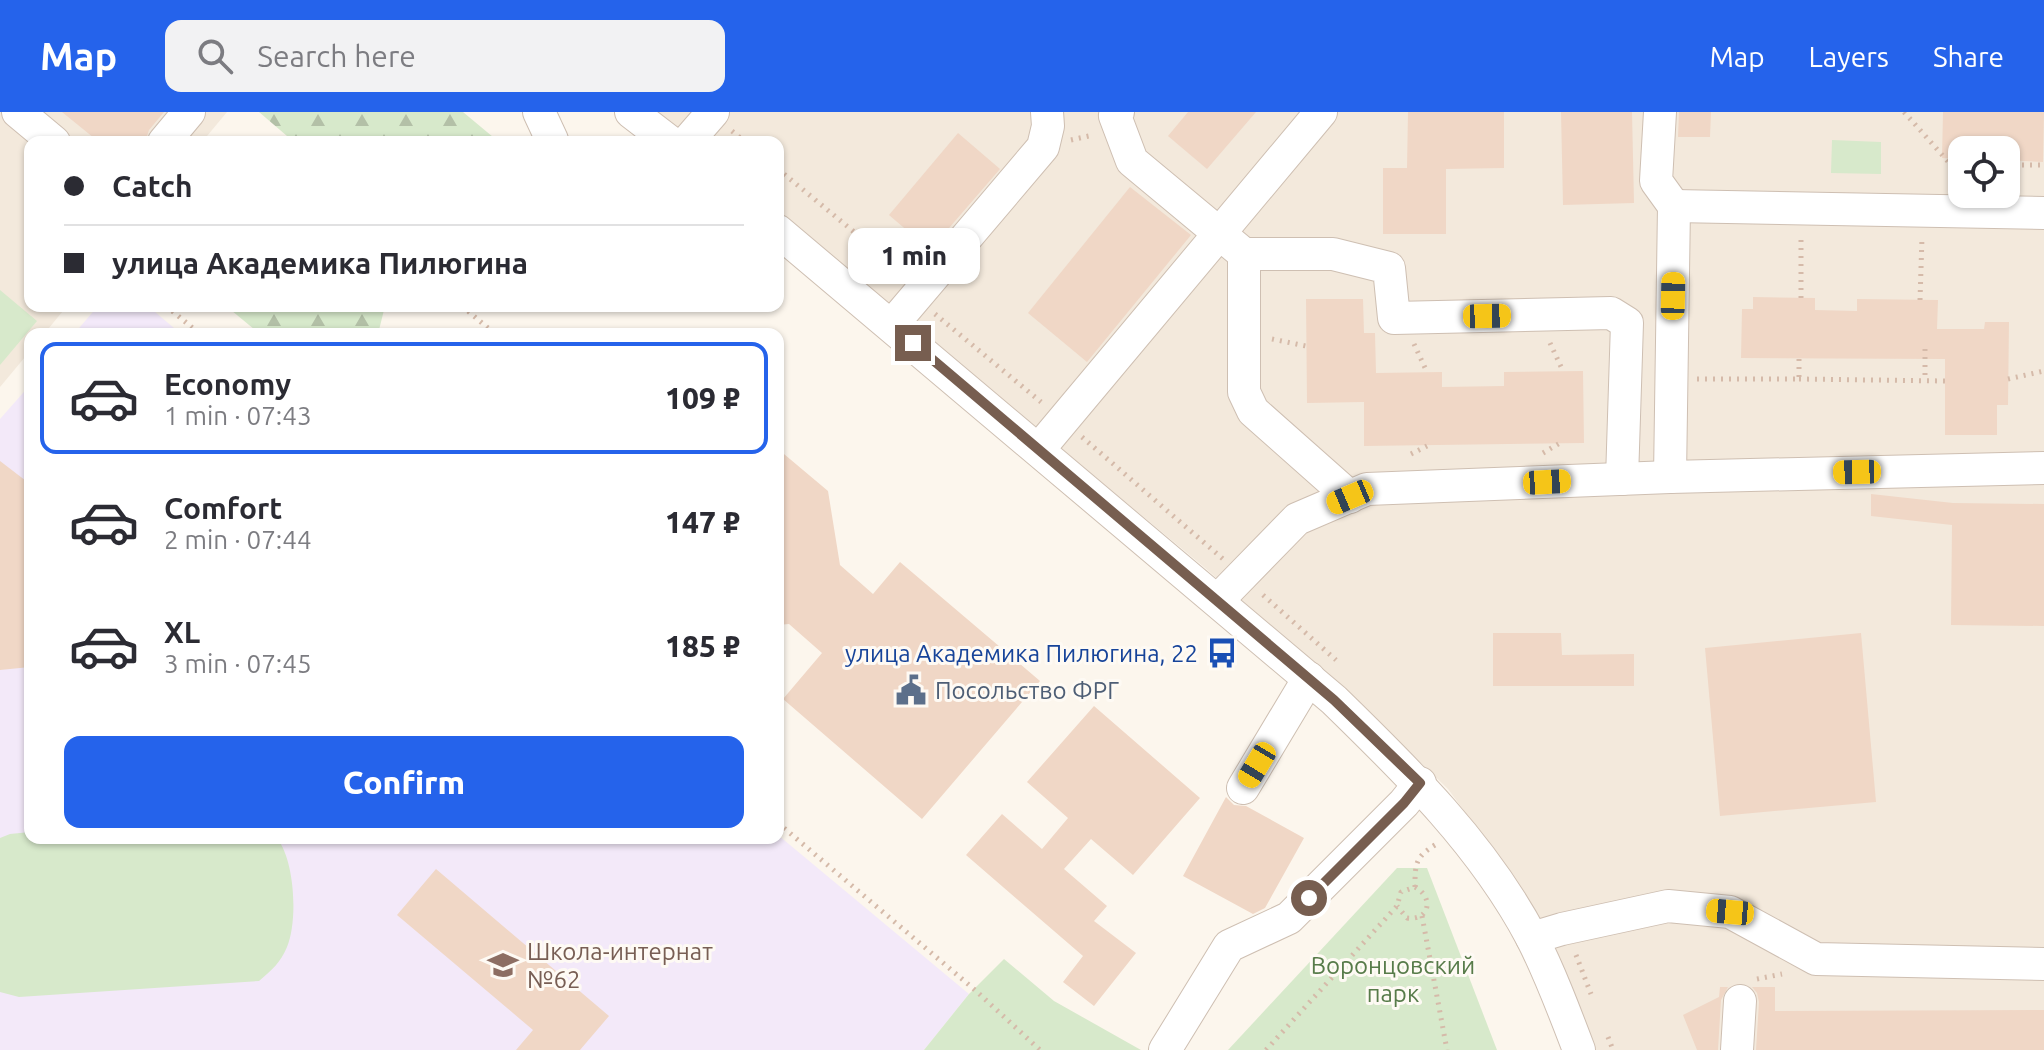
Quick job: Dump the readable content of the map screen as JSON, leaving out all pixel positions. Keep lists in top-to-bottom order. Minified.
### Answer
{"parks":["Воронцовский парк"],"places":{"bus stop":["улица Академика Пилюгина, 22"],"public building":["Посольство ФРГ"],"school or university":["Школа-интернат №62"]},"page":{"header":"Map","search":"Search here","nav":["Map","Layers","Share"],"banner":["Catch","улица Академика Пилюгина"],"bubble":"1 min","list":[{"name":"Economy","note":"1 min · 07:43","value":"109 ₽"},{"name":"Comfort","note":"2 min · 07:44","value":"147 ₽"},{"name":"XL","note":"3 min · 07:45","value":"185 ₽"}],"buttons":"Confirm"}}
